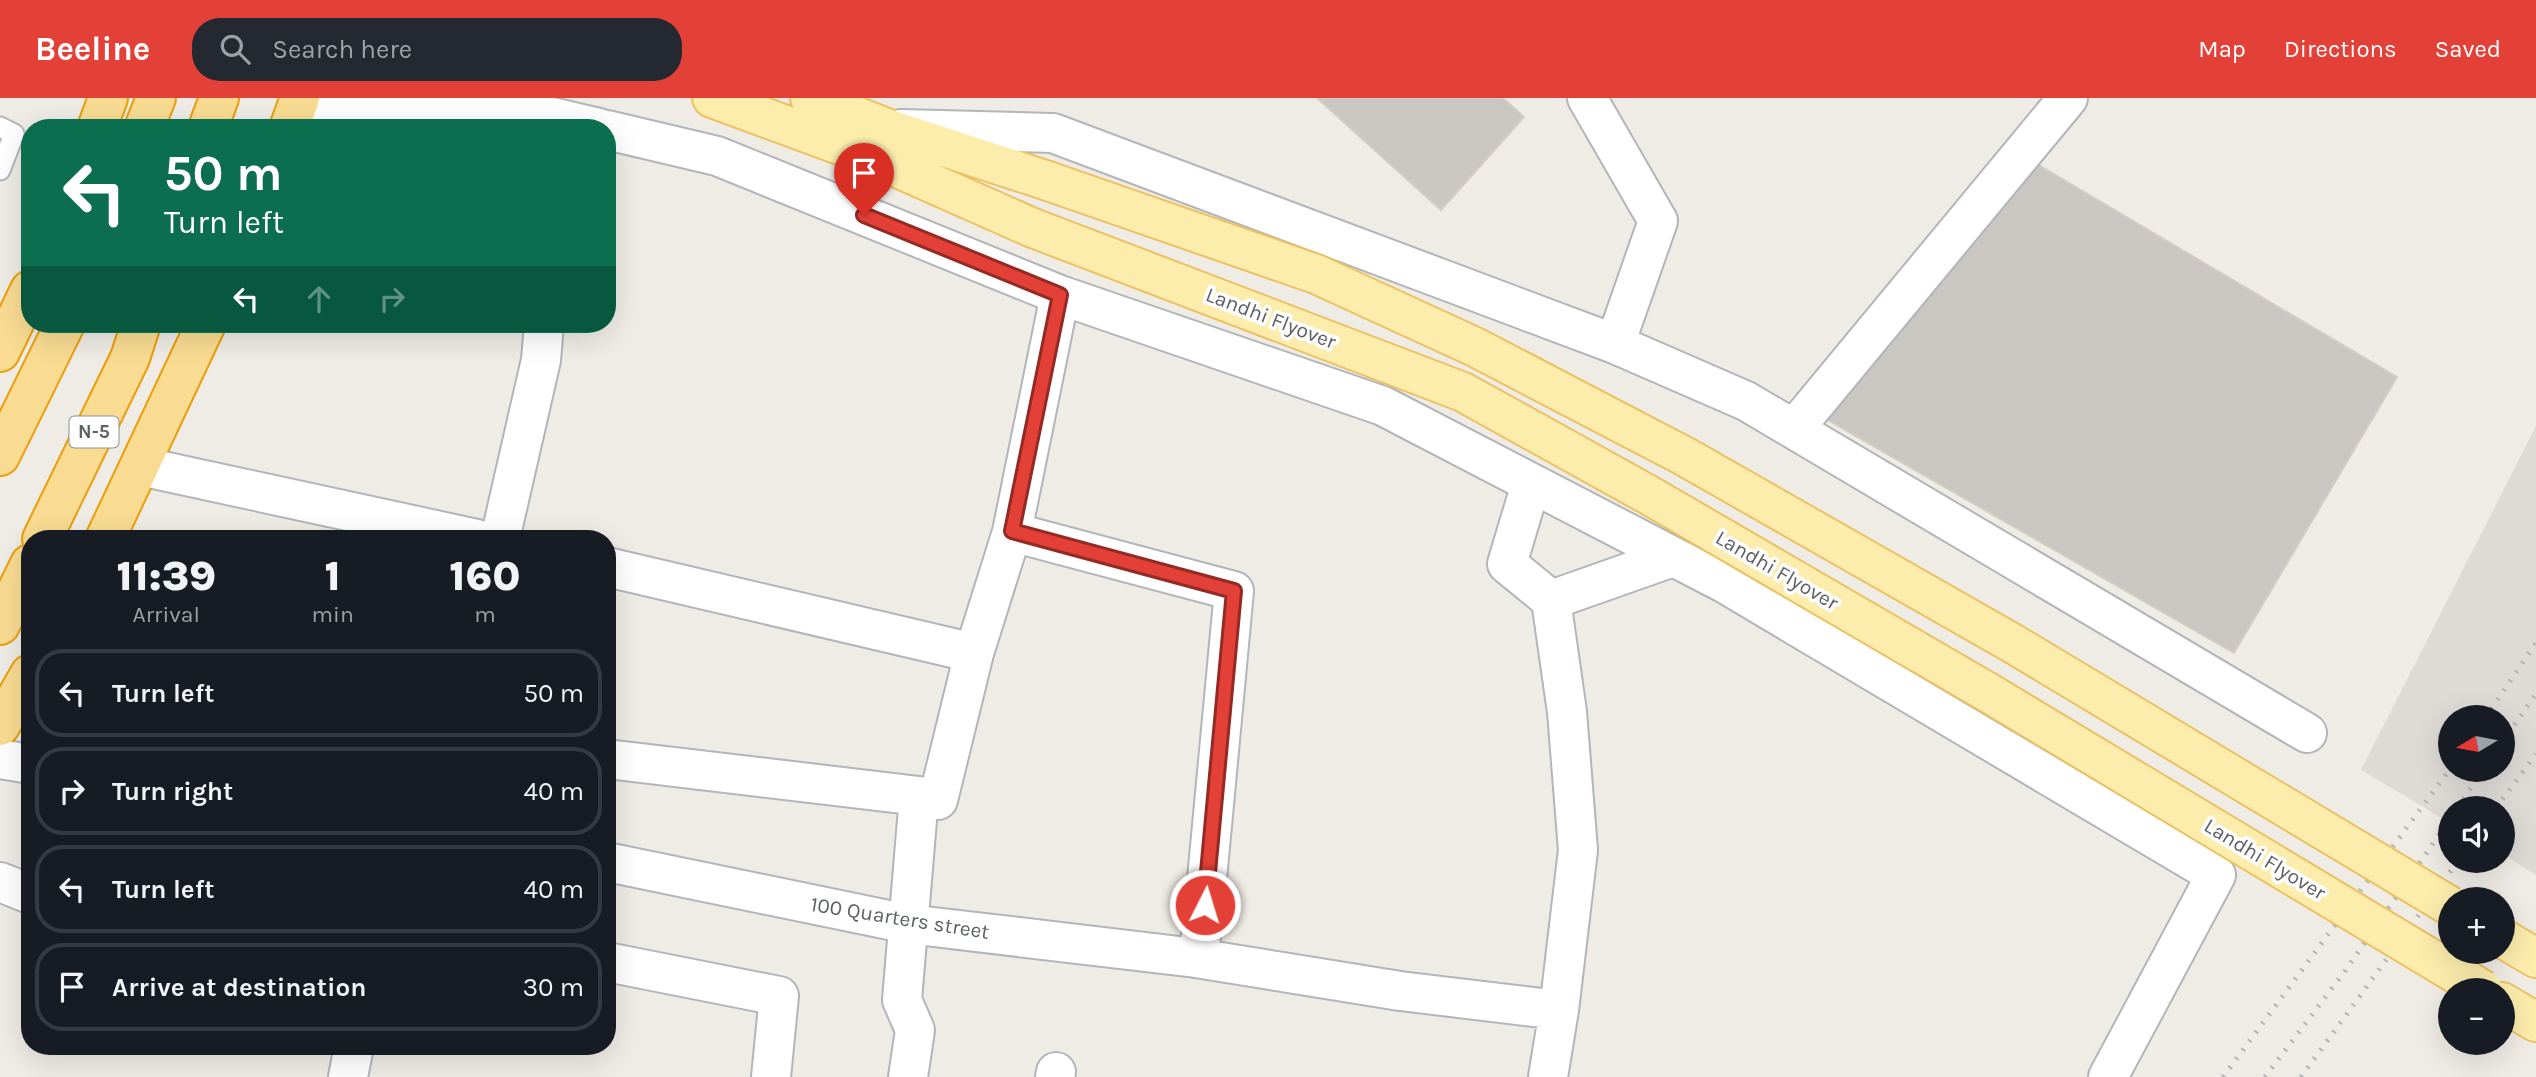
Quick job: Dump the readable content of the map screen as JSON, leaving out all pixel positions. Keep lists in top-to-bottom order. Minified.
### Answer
{"streets":{"highway":["N-5"],"main road":["Landhi Flyover"],"street":["100 Quarters street"]},"north":"left","page":{"header":"Beeline","search":"Search here","nav":["Map","Directions","Saved"],"turn":["50 m","Turn left"],"eta":["11:39","Arrival","1","min","160","m"],"list":[{"name":"Turn left","value":"50 m"},{"name":"Turn right","value":"40 m"},{"name":"Turn left","value":"40 m"},{"name":"Arrive at destination","value":"30 m"}],"map_buttons":["+","−"]}}
